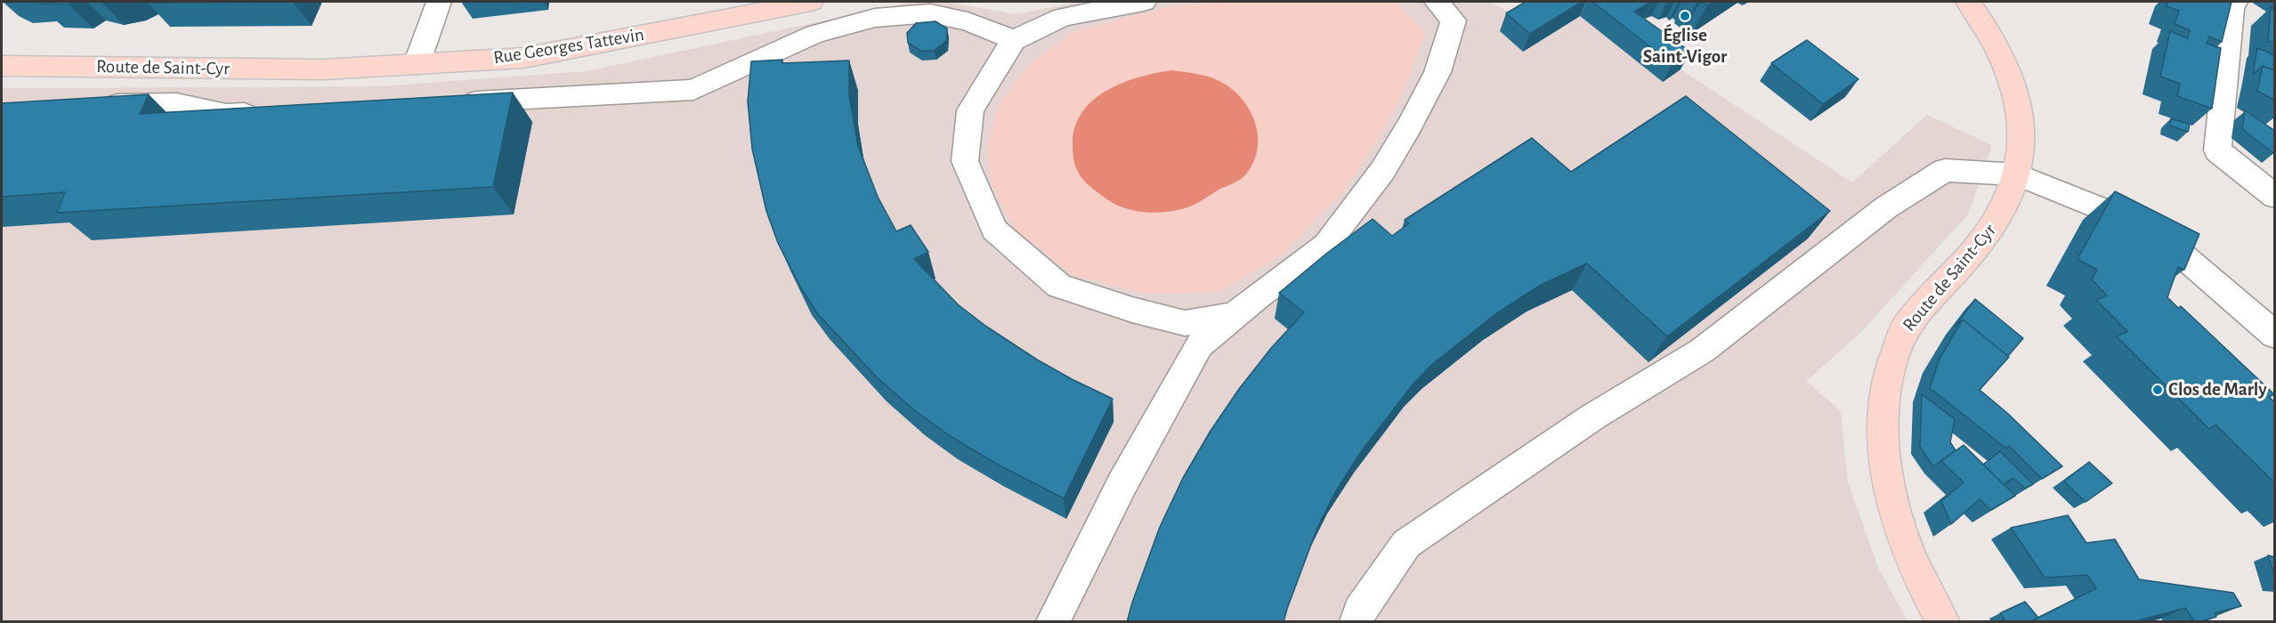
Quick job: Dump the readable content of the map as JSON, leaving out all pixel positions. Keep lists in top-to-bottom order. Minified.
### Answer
{"streets":{"main road":["Rue Georges Tattevin","Route de Saint-Cyr"]},"crossings":[["Rue Georges Tattevin","Route de Saint-Cyr"]],"places":["Église Saint-Vigor","Clos de Marly"]}
